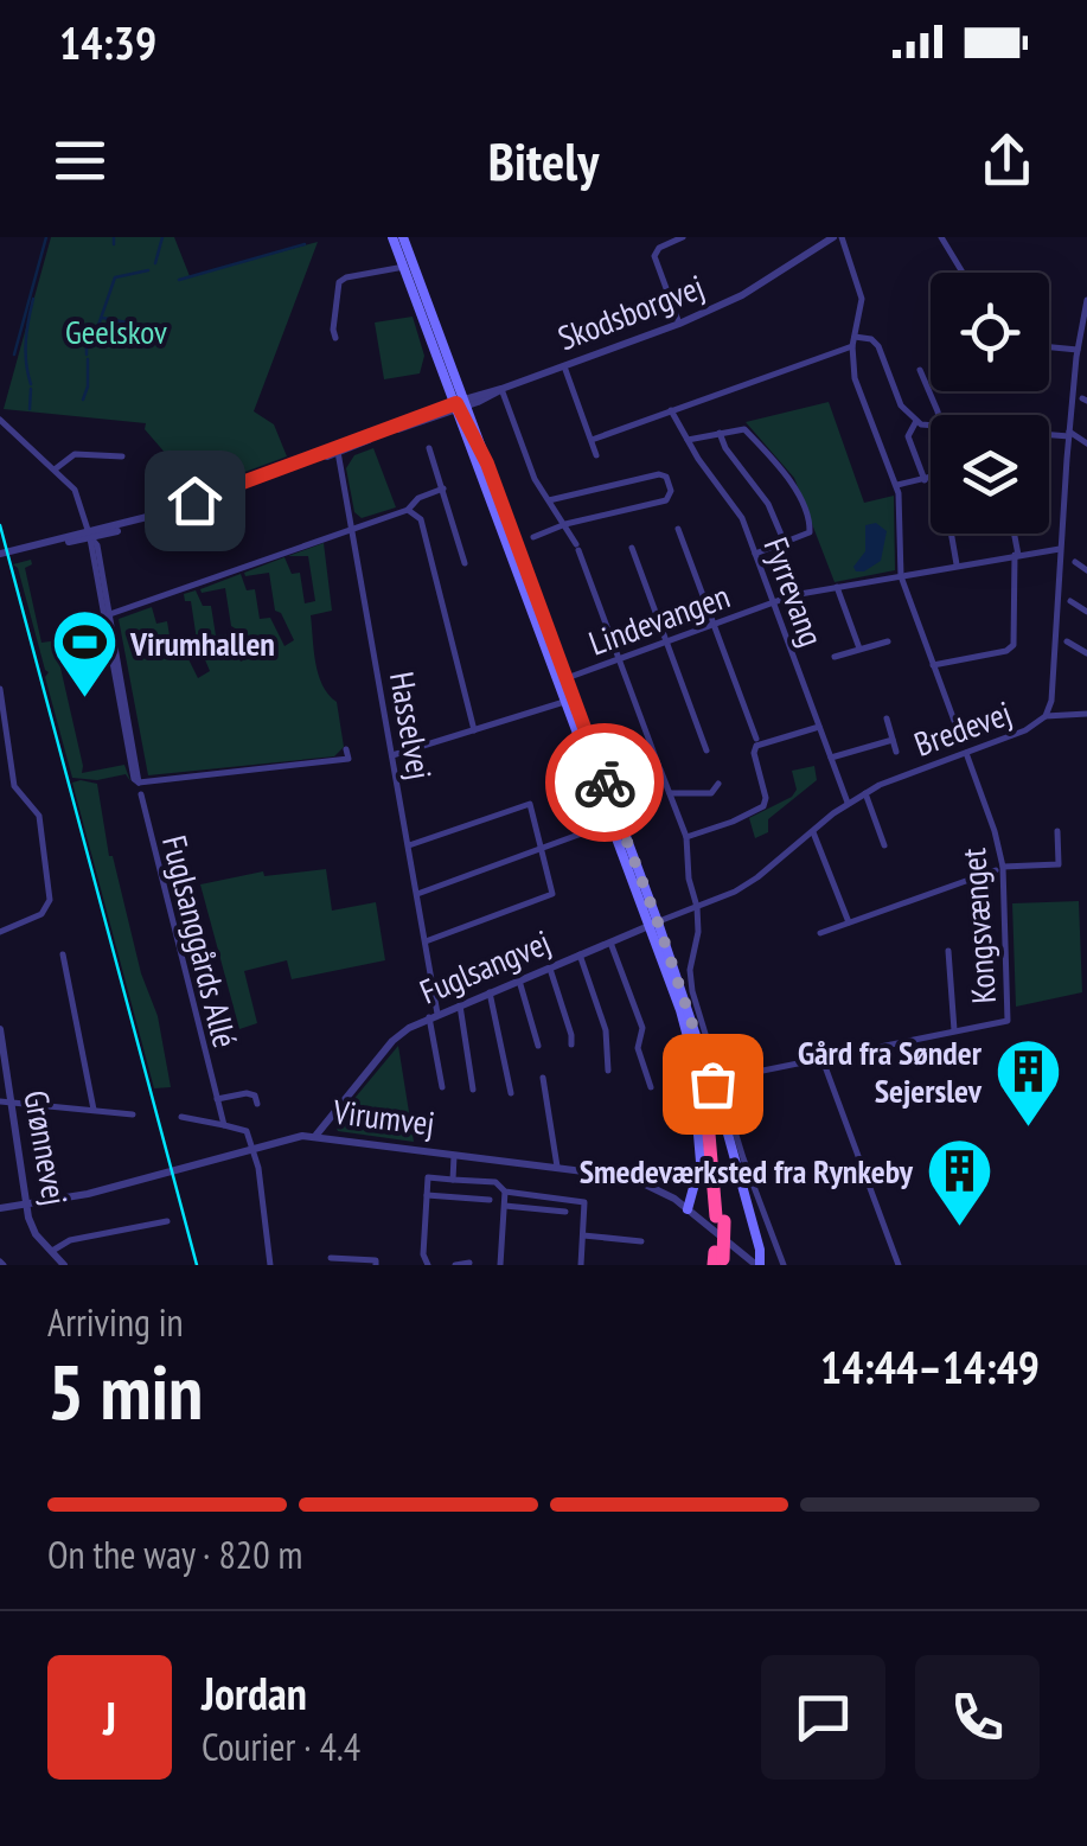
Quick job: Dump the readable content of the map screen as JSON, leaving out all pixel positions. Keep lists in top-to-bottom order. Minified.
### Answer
{"streets":{"street":["Skodsborgvej","Fyrrevang","Lindevangen","Hasselvej","Bredevej","Kongsvænget","Fuglsanggårds Allé","Fuglsangvej","Virumvej","Grønnevej"]},"crossings":[["Skodsborgvej","Hasselvej"],["Skodsborgvej","Kongsvænget"],["Fyrrevang","Lindevangen"],["Fyrrevang","Bredevej"],["Lindevangen","Bredevej"],["Lindevangen","Kongsvænget"],["Hasselvej","Fuglsangvej"],["Bredevej","Kongsvænget"],["Fuglsangvej","Virumvej"],["Virumvej","Grønnevej"]],"parks":["Geelskov"],"places":{"sports":["Virumhallen"],"building":["Gård fra Sønder Sejerslev","Smedeværksted fra Rynkeby"]},"page":{"status":"14:39","header":"Bitely","heading":["5 min","Arriving in","14:44–14:49"],"panel":["Jordan","Courier · 4.4"],"bar":"On the way · 820 m","round":"J"}}
